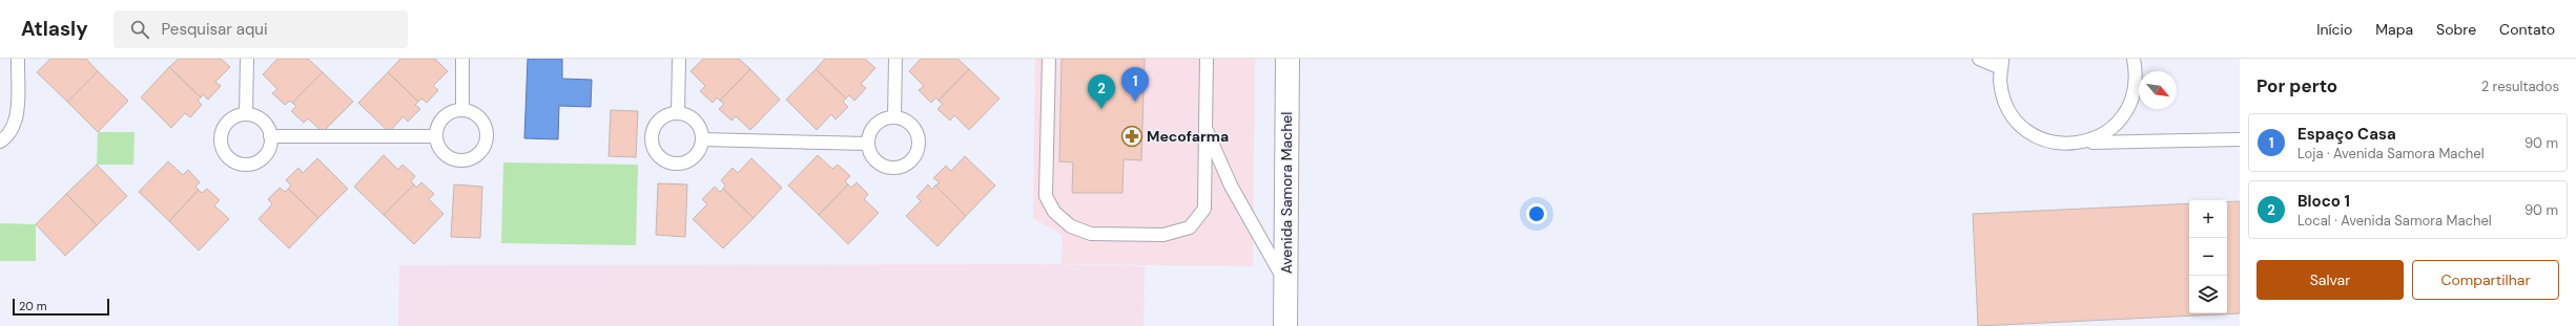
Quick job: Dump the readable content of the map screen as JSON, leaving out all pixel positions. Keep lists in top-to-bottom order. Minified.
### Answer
{"streets":{"main road":["Avenida Samora Machel"]},"places":{"pharmacy":["Mecofarma"]},"scale_bar":"20 m","north":"bottom right","page":{"header":"Atlasly","search":"Pesquisar aqui","nav":["Início","Mapa","Sobre","Contato"],"heading":["Por perto","2 resultados"],"pins":["1","2"],"list":[{"mark":"1","name":"Espaço Casa","note":"Loja · Avenida Samora Machel","value":"90 m"},{"mark":"2","name":"Bloco 1","note":"Local · Avenida Samora Machel","value":"90 m"}],"map_buttons":["+","−"],"buttons":["Salvar","Compartilhar"],"scale":"20 m"}}
